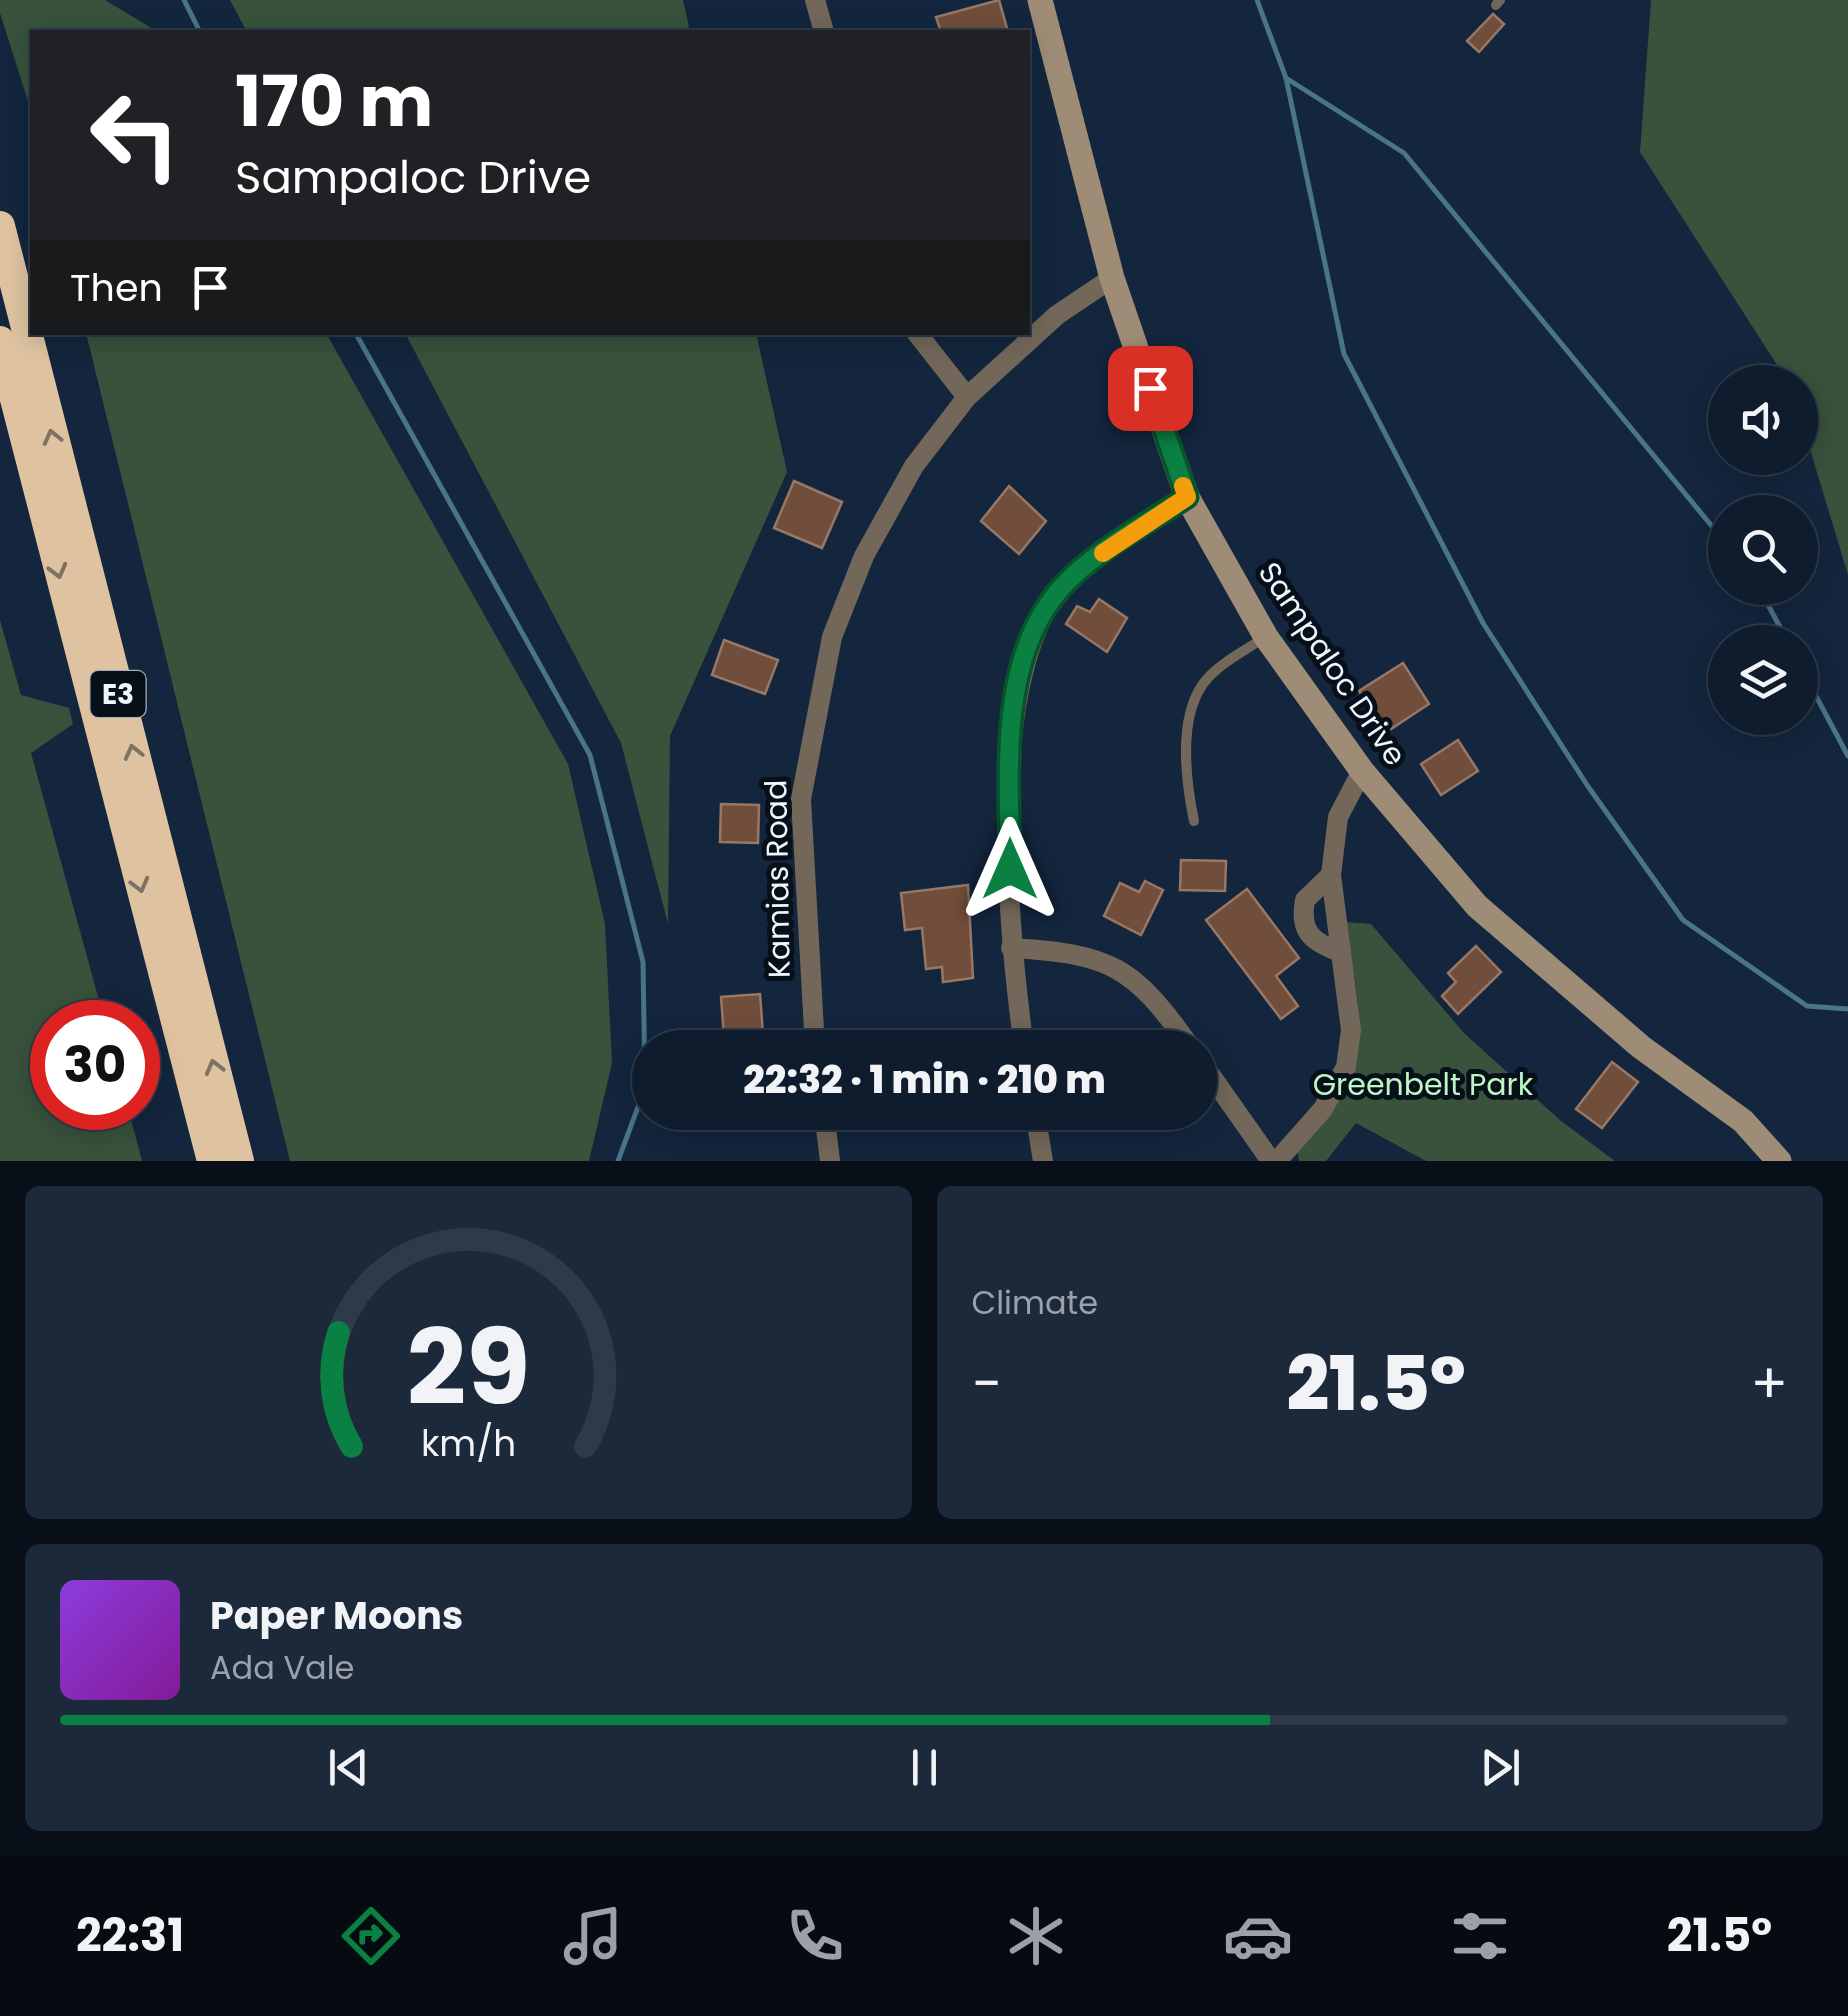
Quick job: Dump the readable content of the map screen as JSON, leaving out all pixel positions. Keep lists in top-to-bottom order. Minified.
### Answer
{"streets":{"highway":["E3"],"street":["Sampaloc Drive","Kamias Road"]},"crossings":[["Sampaloc Drive","Kamias Road"]],"parks":["Greenbelt Park"],"page":{"turn":["170 m","Sampaloc Drive"],"then":"Then","limit":"30","trip":"22:32 · 1 min · 210 m","tile":"Climate","heat":["−","21.5°","+"],"song":["Paper Moons","Ada Vale"],"tabs":["22:31","21.5°"],"gauge":["29","km/h"]}}
